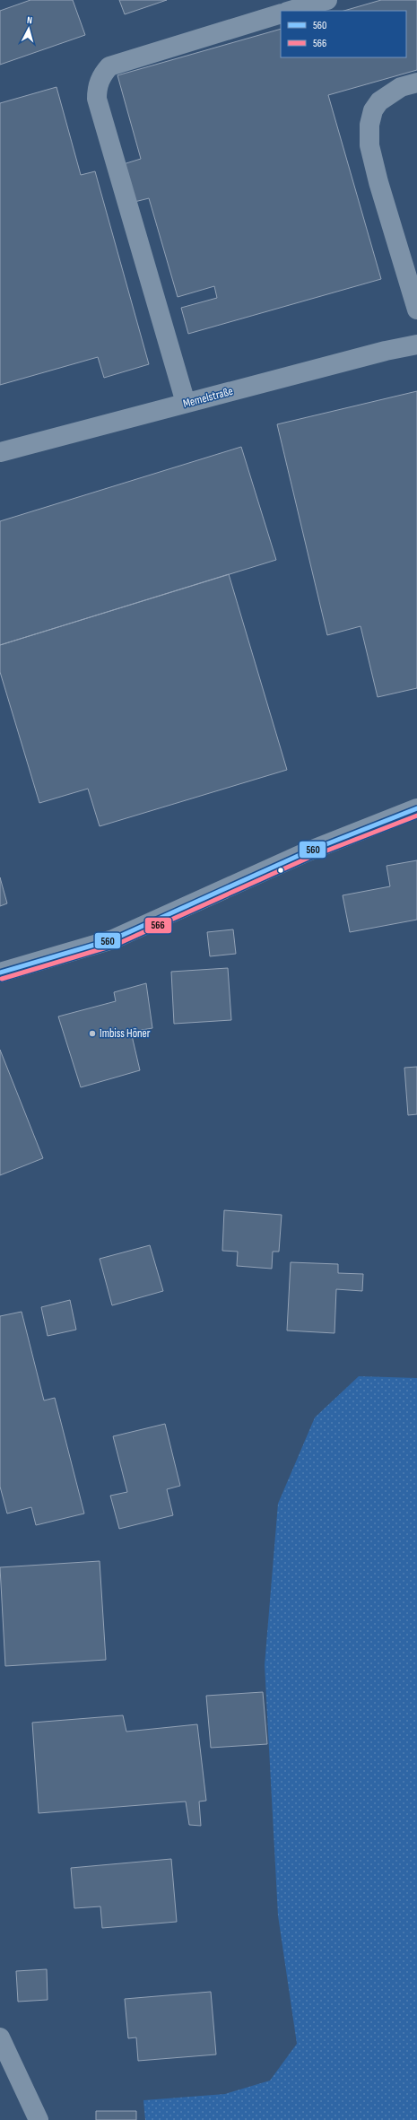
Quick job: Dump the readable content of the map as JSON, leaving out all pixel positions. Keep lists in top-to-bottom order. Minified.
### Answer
{"streets":{"street":["Memelstraße"]},"places":["Imbiss Höner"],"lines":["transit line 560","transit line 566"],"legend":["560","566"],"north":"top"}
